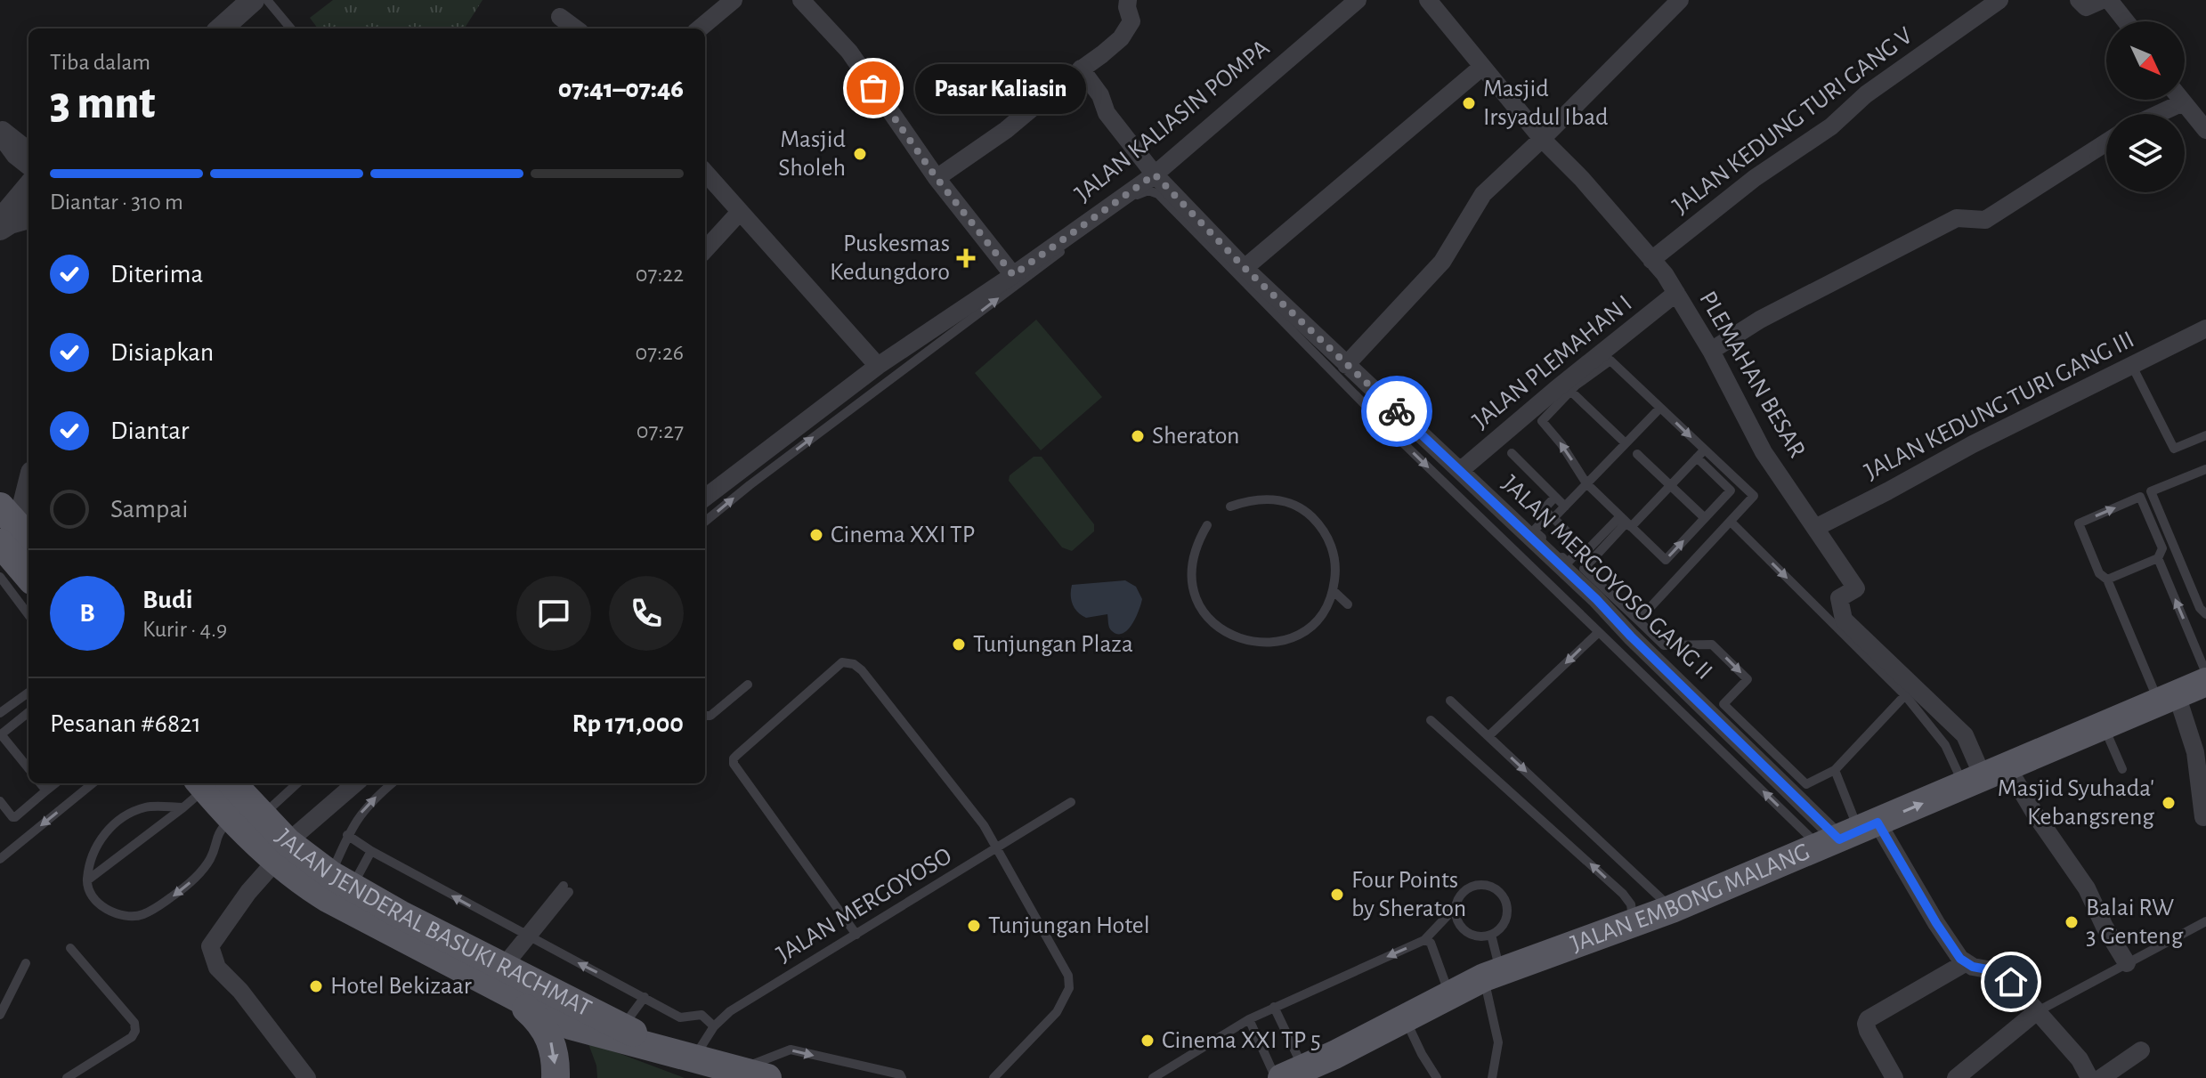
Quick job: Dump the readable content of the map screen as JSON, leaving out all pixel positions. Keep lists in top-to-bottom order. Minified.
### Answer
{"streets":{"main road":["JALAN EMBONG MALANG","JALAN JENDERAL BASUKI RACHMAT"],"street":["JALAN KALIASIN POMPA","JALAN KEDUNG TURI GANG V","JALAN PLEMAHAN I","PLEMAHAN BESAR","JALAN KEDUNG TURI GANG III","JALAN MERGOYOSO GANG II"],"lane":["JALAN MERGOYOSO"]},"crossings":[["JALAN KALIASIN POMPA","JALAN MERGOYOSO GANG II"],["JALAN KEDUNG TURI GANG V","PLEMAHAN BESAR"],["JALAN PLEMAHAN I","PLEMAHAN BESAR"],["JALAN PLEMAHAN I","JALAN MERGOYOSO GANG II"],["PLEMAHAN BESAR","JALAN KEDUNG TURI GANG III"],["PLEMAHAN BESAR","JALAN EMBONG MALANG"],["JALAN MERGOYOSO GANG II","JALAN EMBONG MALANG"]],"places":{"other":["Pasar Kaliasin","Masjid Irsyadul Ibad","Masjid Sholeh","Sheraton","Cinema XXI TP","Tunjungan Plaza","Masjid Syuhada' Kebangsreng","Four Points by Sheraton","Balai RW 3 Genteng","Tunjungan Hotel","Hotel Bekizaar","Cinema XXI TP 5"],"health":["Puskesmas Kedungdoro"]},"north":"bottom right","page":{"heading":["3 mnt","Tiba dalam","07:41–07:46"],"panel":["Budi","Kurir · 4.9","Pesanan #6821","Rp 171,000"],"bubble":"Pasar Kaliasin","bar":"Diantar · 310 m","list":[["Diterima","07:22"],["Disiapkan","07:26"],["Diantar","07:27"],"Sampai"],"round":"B"}}
